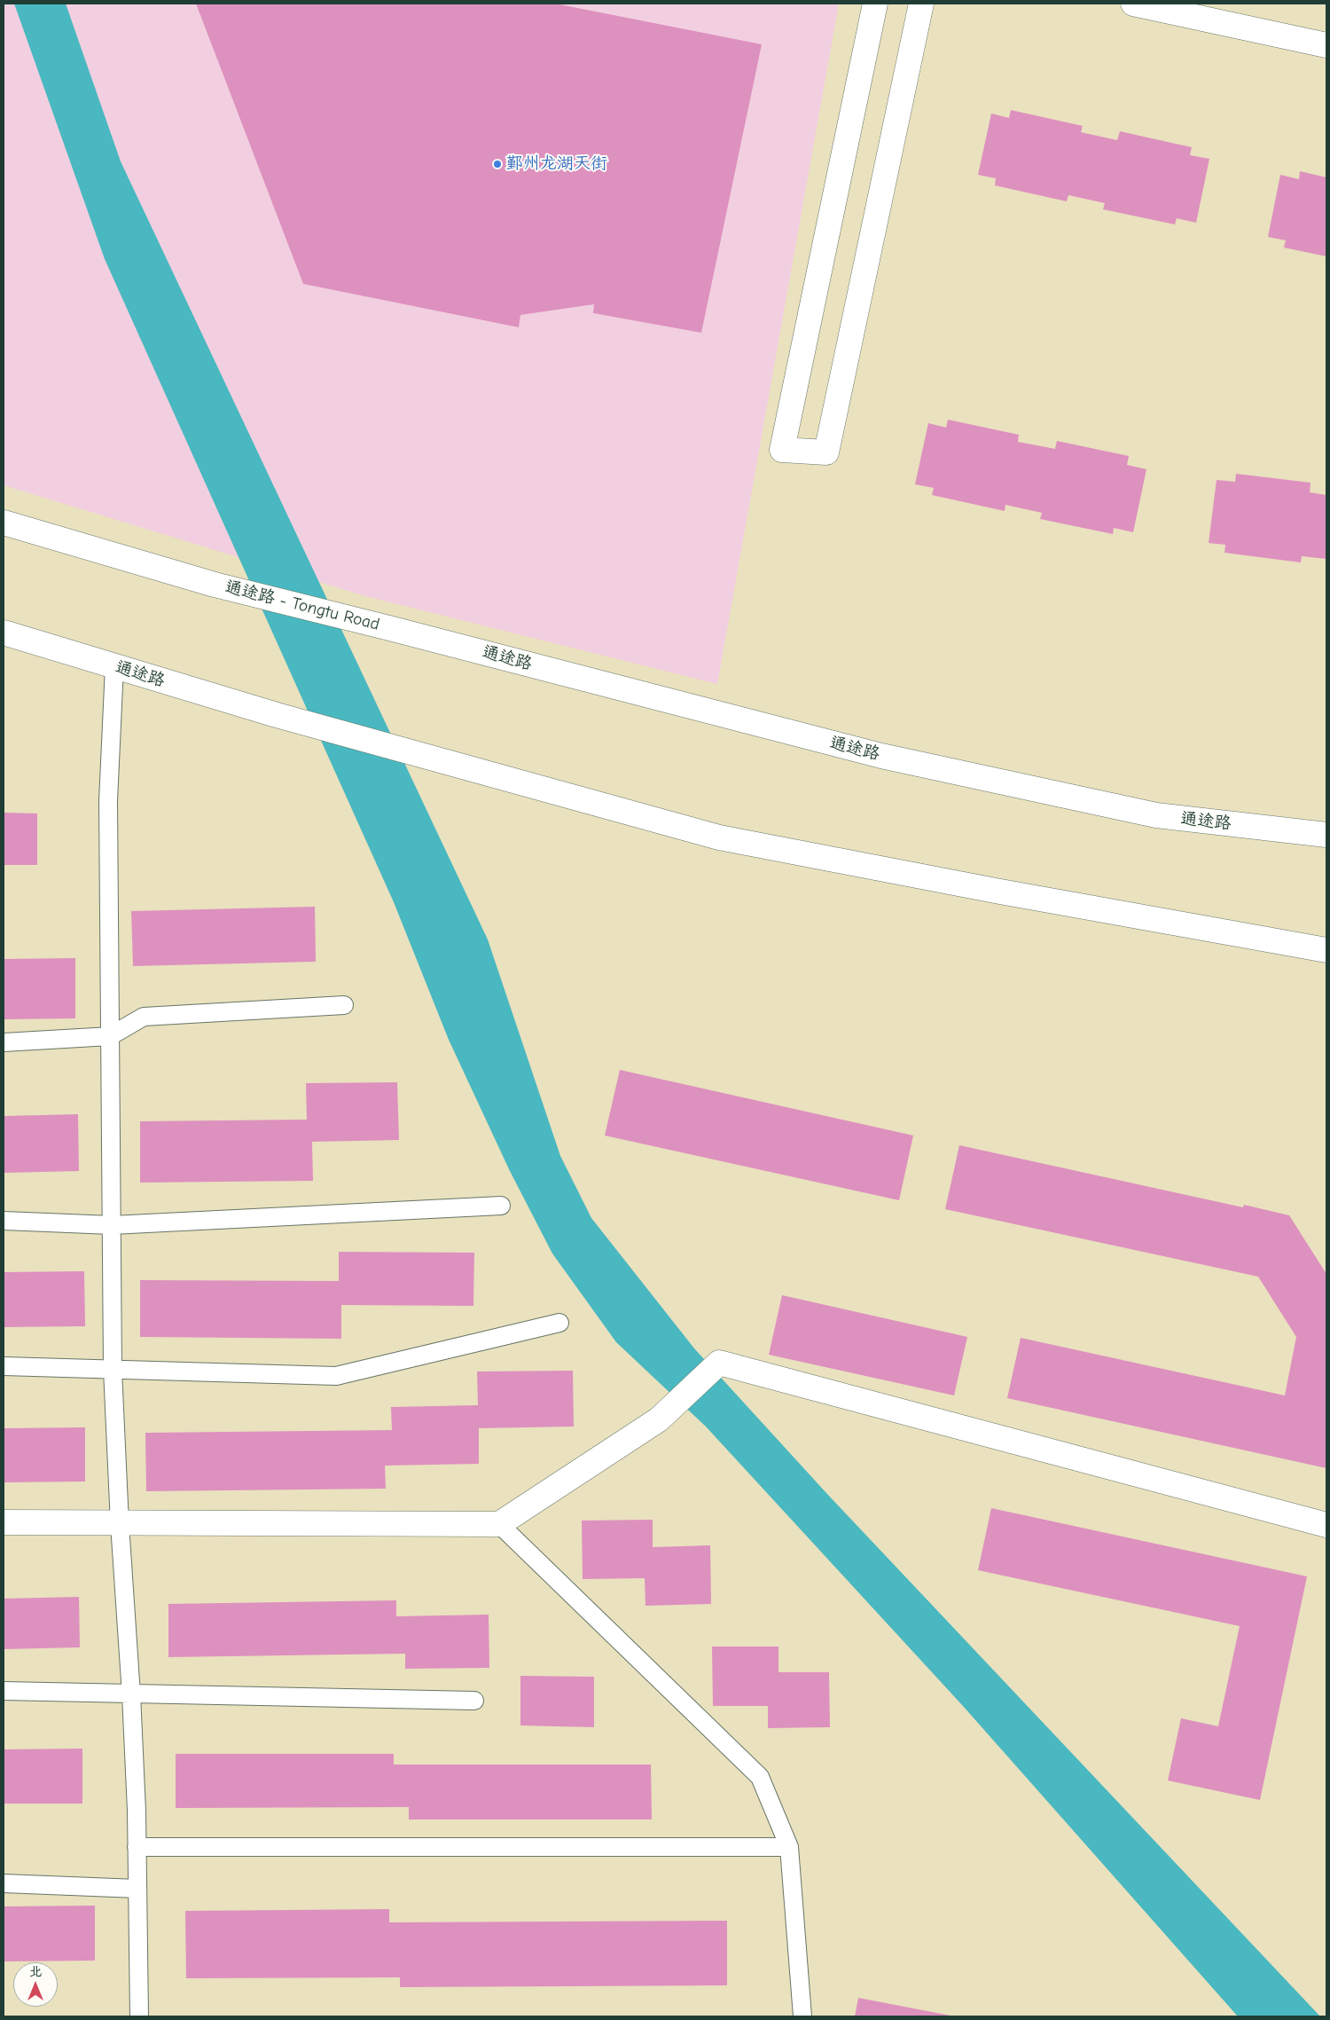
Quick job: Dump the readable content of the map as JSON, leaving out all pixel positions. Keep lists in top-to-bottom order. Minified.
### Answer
{"streets":{"main road":["通途路 - Tongtu Road","通途路"]},"crossings":[["通途路 - Tongtu Road","通途路"]],"places":["鄞州龙湖天街"],"north":"top"}
